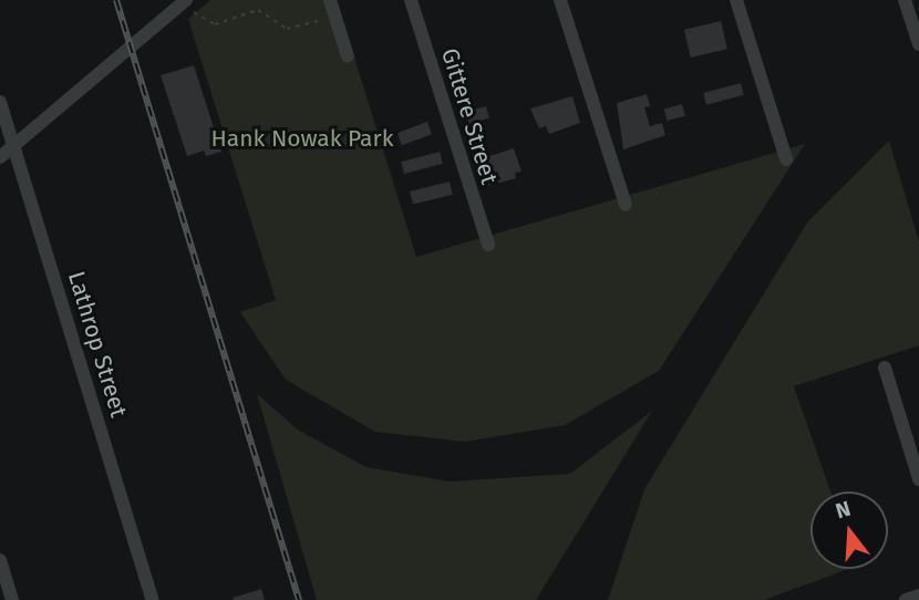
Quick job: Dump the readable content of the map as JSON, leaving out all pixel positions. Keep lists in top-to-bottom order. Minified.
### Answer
{"streets":{"street":["Gittere Street","Lathrop Street"]},"parks":["Hank Nowak Park"],"north":"top"}
